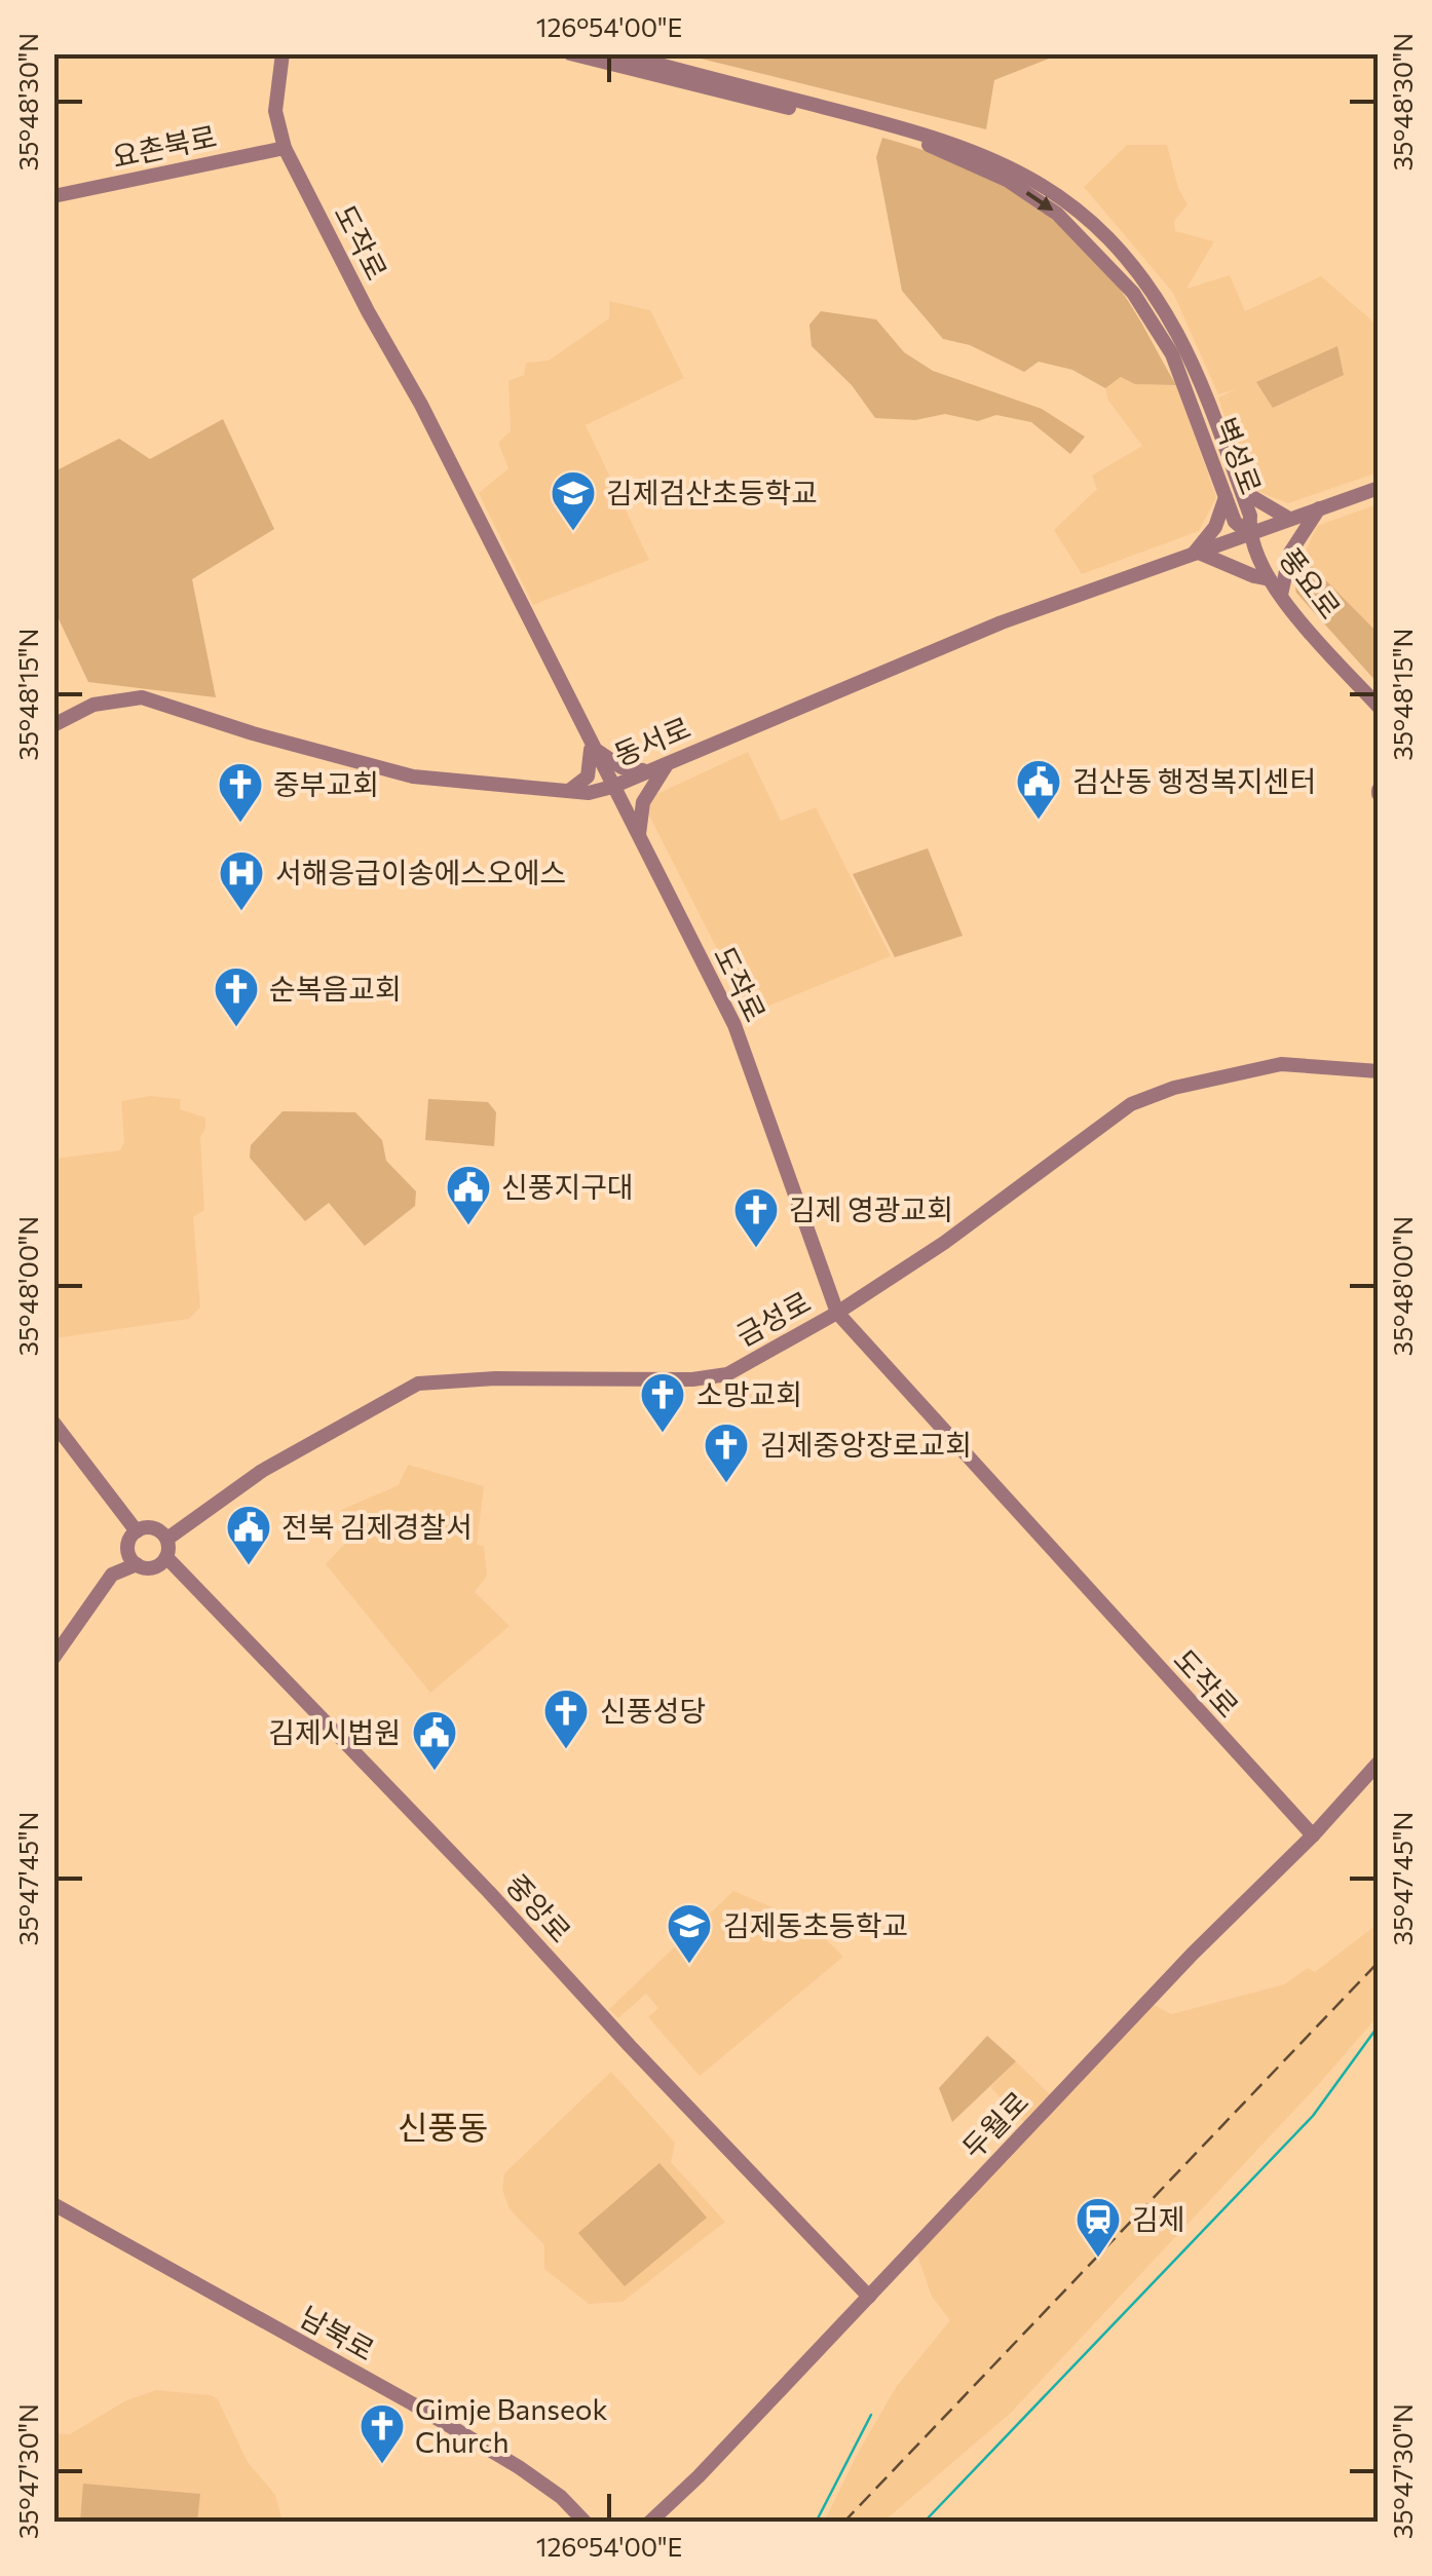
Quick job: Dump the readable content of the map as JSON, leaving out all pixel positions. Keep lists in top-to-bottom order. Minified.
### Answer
{"streets":{"main road":["요촌북로","도작로","벽성로","풍요로","동서로","금성로","중앙로","두월로","남북로"]},"crossings":[["요촌북로","도작로"],["도작로","동서로"],["도작로","금성로"],["도작로","두월로"],["벽성로","풍요로"],["벽성로","동서로"],["풍요로","동서로"],["금성로","중앙로"],["중앙로","두월로"]],"districts":["신풍동"],"places":{"school or university":["김제검산초등학교","김제동초등학교"],"public building":["검산동 행정복지센터","신풍지구대","전북 김제경찰서","김제시법원"],"church":["중부교회","순복음교회","김제 영광교회","소망교회","김제중앙장로교회","신풍성당","Gimje Banseok Church"],"hospital":["서해응급이송에스오에스"],"station":["김제"]},"coordinates":["126°54'00\"E","35°48'30\"N","35°48'15\"N","35°48'00\"N","35°47'45\"N","35°47'30\"N"]}
